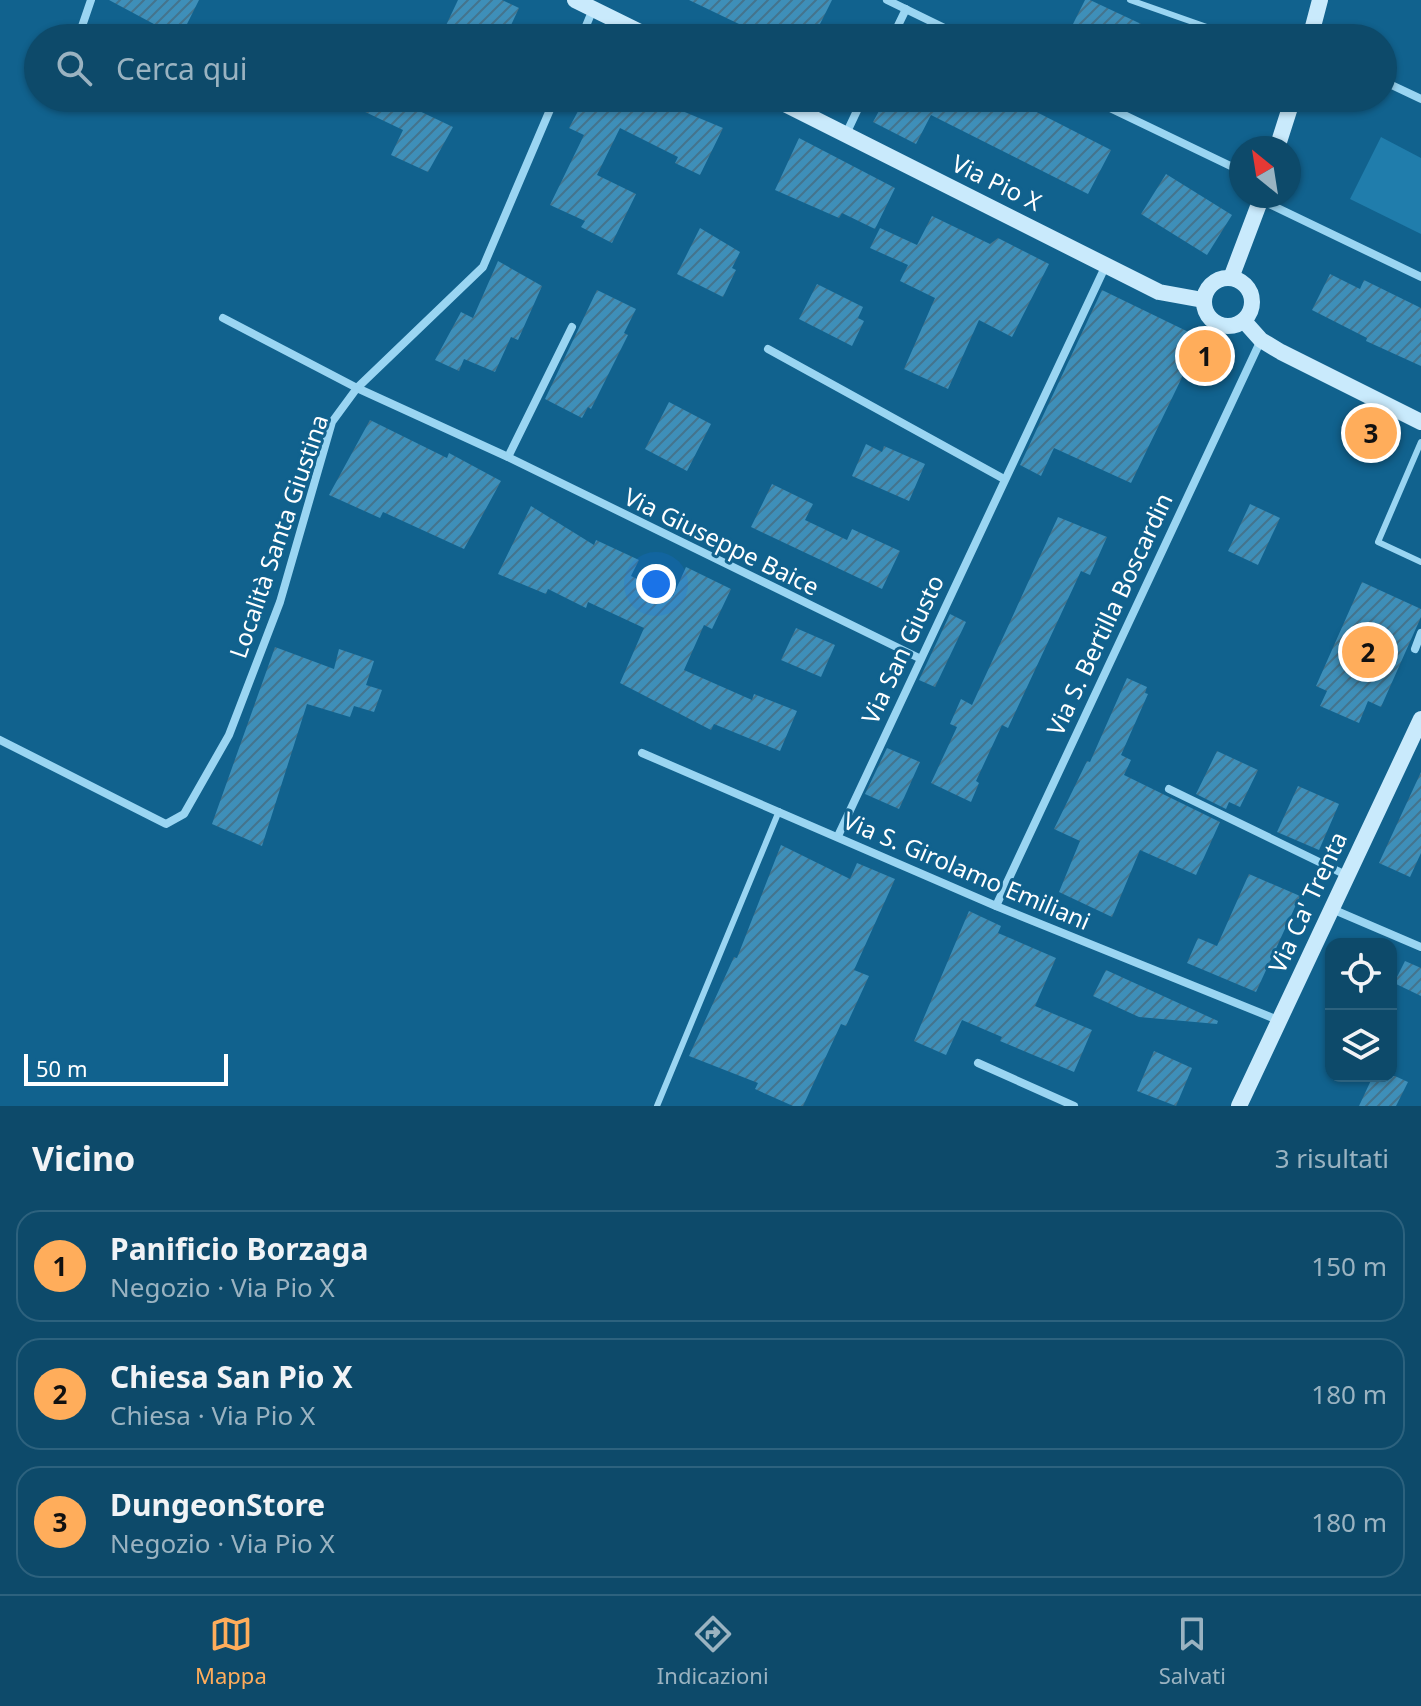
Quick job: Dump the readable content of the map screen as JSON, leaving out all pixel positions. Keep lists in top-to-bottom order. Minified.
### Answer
{"streets":{"street":["Via Pio X","Località Santa Giustina","Via Giuseppe Baice","Via S. Bertilla Boscardin","Via San Giusto","Via S. Girolamo Emiliani","Via Ca' Trenta"]},"crossings":[["Via Pio X","Via San Giusto"],["Località Santa Giustina","Via Giuseppe Baice"],["Via Giuseppe Baice","Via San Giusto"],["Via S. Bertilla Boscardin","Via S. Girolamo Emiliani"],["Via San Giusto","Via S. Girolamo Emiliani"],["Via S. Girolamo Emiliani","Via Ca' Trenta"]],"scale_bar":"50 m","north":"top left","page":{"search":"Cerca qui","pins":["1","3","2"],"scale":"50 m","heading":["Vicino","3 risultati"],"list":[{"mark":"1","name":"Panificio Borzaga","note":"Negozio · Via Pio X","value":"150 m"},{"mark":"2","name":"Chiesa San Pio X","note":"Chiesa · Via Pio X","value":"180 m"},{"mark":"3","name":"DungeonStore","note":"Negozio · Via Pio X","value":"180 m"}],"nav":["Mappa","Indicazioni","Salvati"]}}
